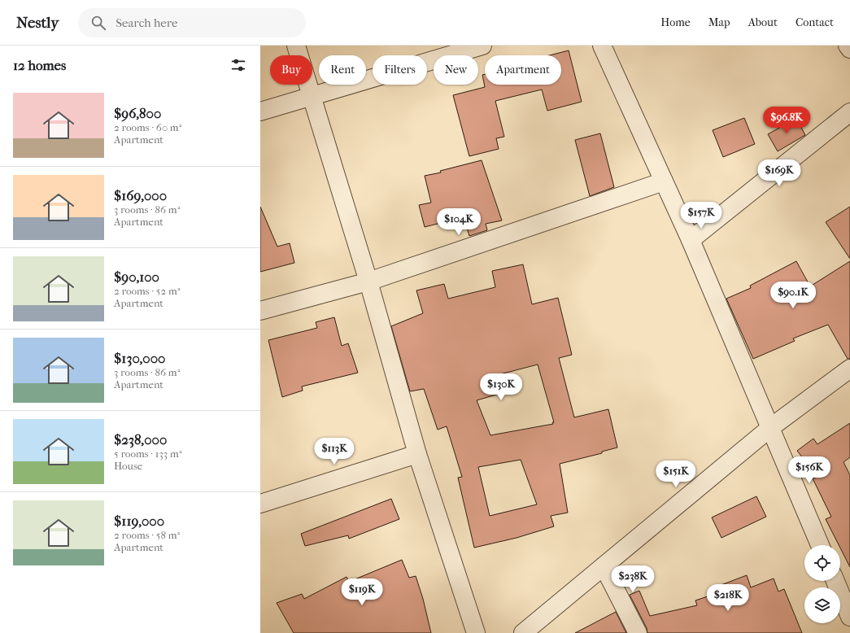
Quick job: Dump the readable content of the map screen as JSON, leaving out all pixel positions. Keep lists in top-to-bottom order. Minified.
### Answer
{"page":{"header":"Nestly","search":"Search here","nav":["Home","Map","About","Contact"],"heading":"12 homes","chip":["Buy","Rent","Filters","New","Apartment"],"list":[{"name":"$96,800","note":"2 rooms · 60 m² · Apartment"},{"name":"$169,000","note":"3 rooms · 86 m² · Apartment"},{"name":"$90,100","note":"2 rooms · 52 m² · Apartment"},{"name":"$130,000","note":"3 rooms · 86 m² · Apartment"},{"name":"$238,000","note":"5 rooms · 133 m² · House"},{"name":"$119,000","note":"2 rooms · 58 m² · Apartment"}],"price":["$96.8K","$169K","$157K","$104K","$90.1K","$130K","$113K","$156K","$151K","$238K","$119K","$218K"]}}
